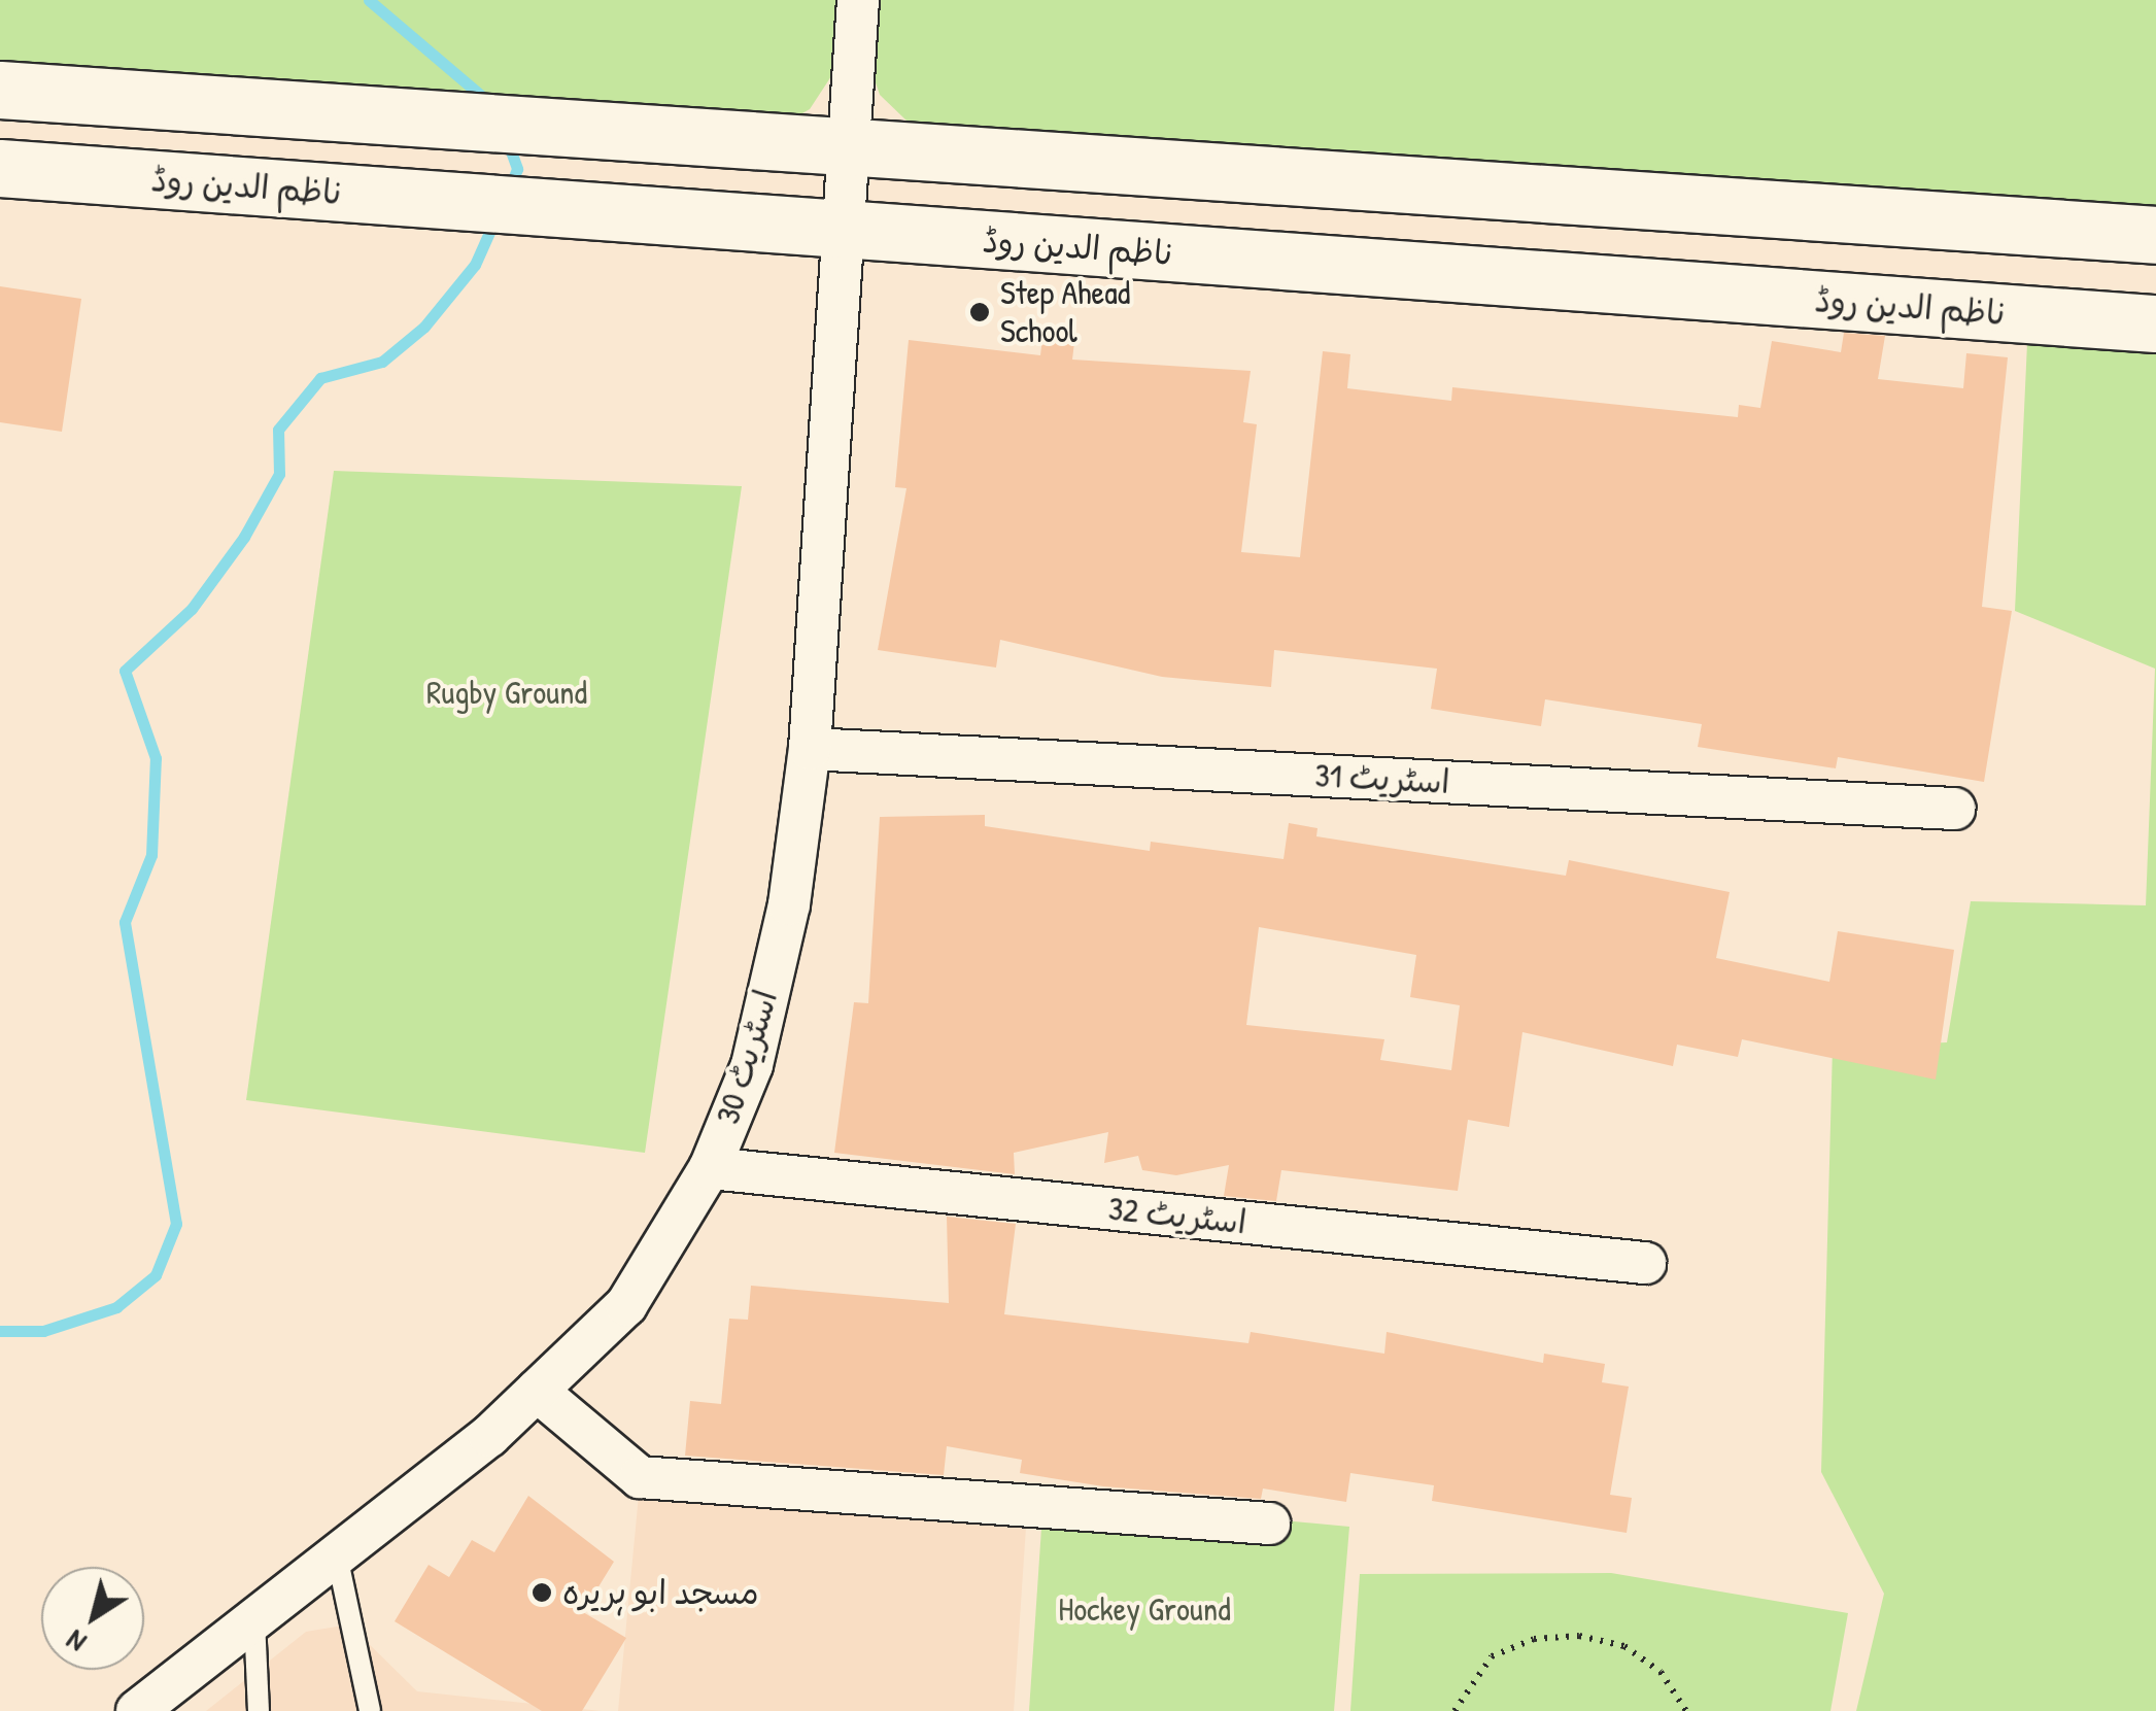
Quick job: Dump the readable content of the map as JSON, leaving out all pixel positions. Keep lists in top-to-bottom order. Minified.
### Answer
{"streets":{"main road":["ناظم الدین روڈ"],"street":["اسٹریٹ 31","اسٹریٹ 30","اسٹریٹ 32"]},"crossings":[["ناظم الدین روڈ","اسٹریٹ 30"],["اسٹریٹ 31","اسٹریٹ 30"],["اسٹریٹ 30","اسٹریٹ 32"]],"parks":["Rugby Ground","Hockey Ground"],"places":["Step Ahead School","مسجد ابو ہریرہ"],"north":"bottom left"}
